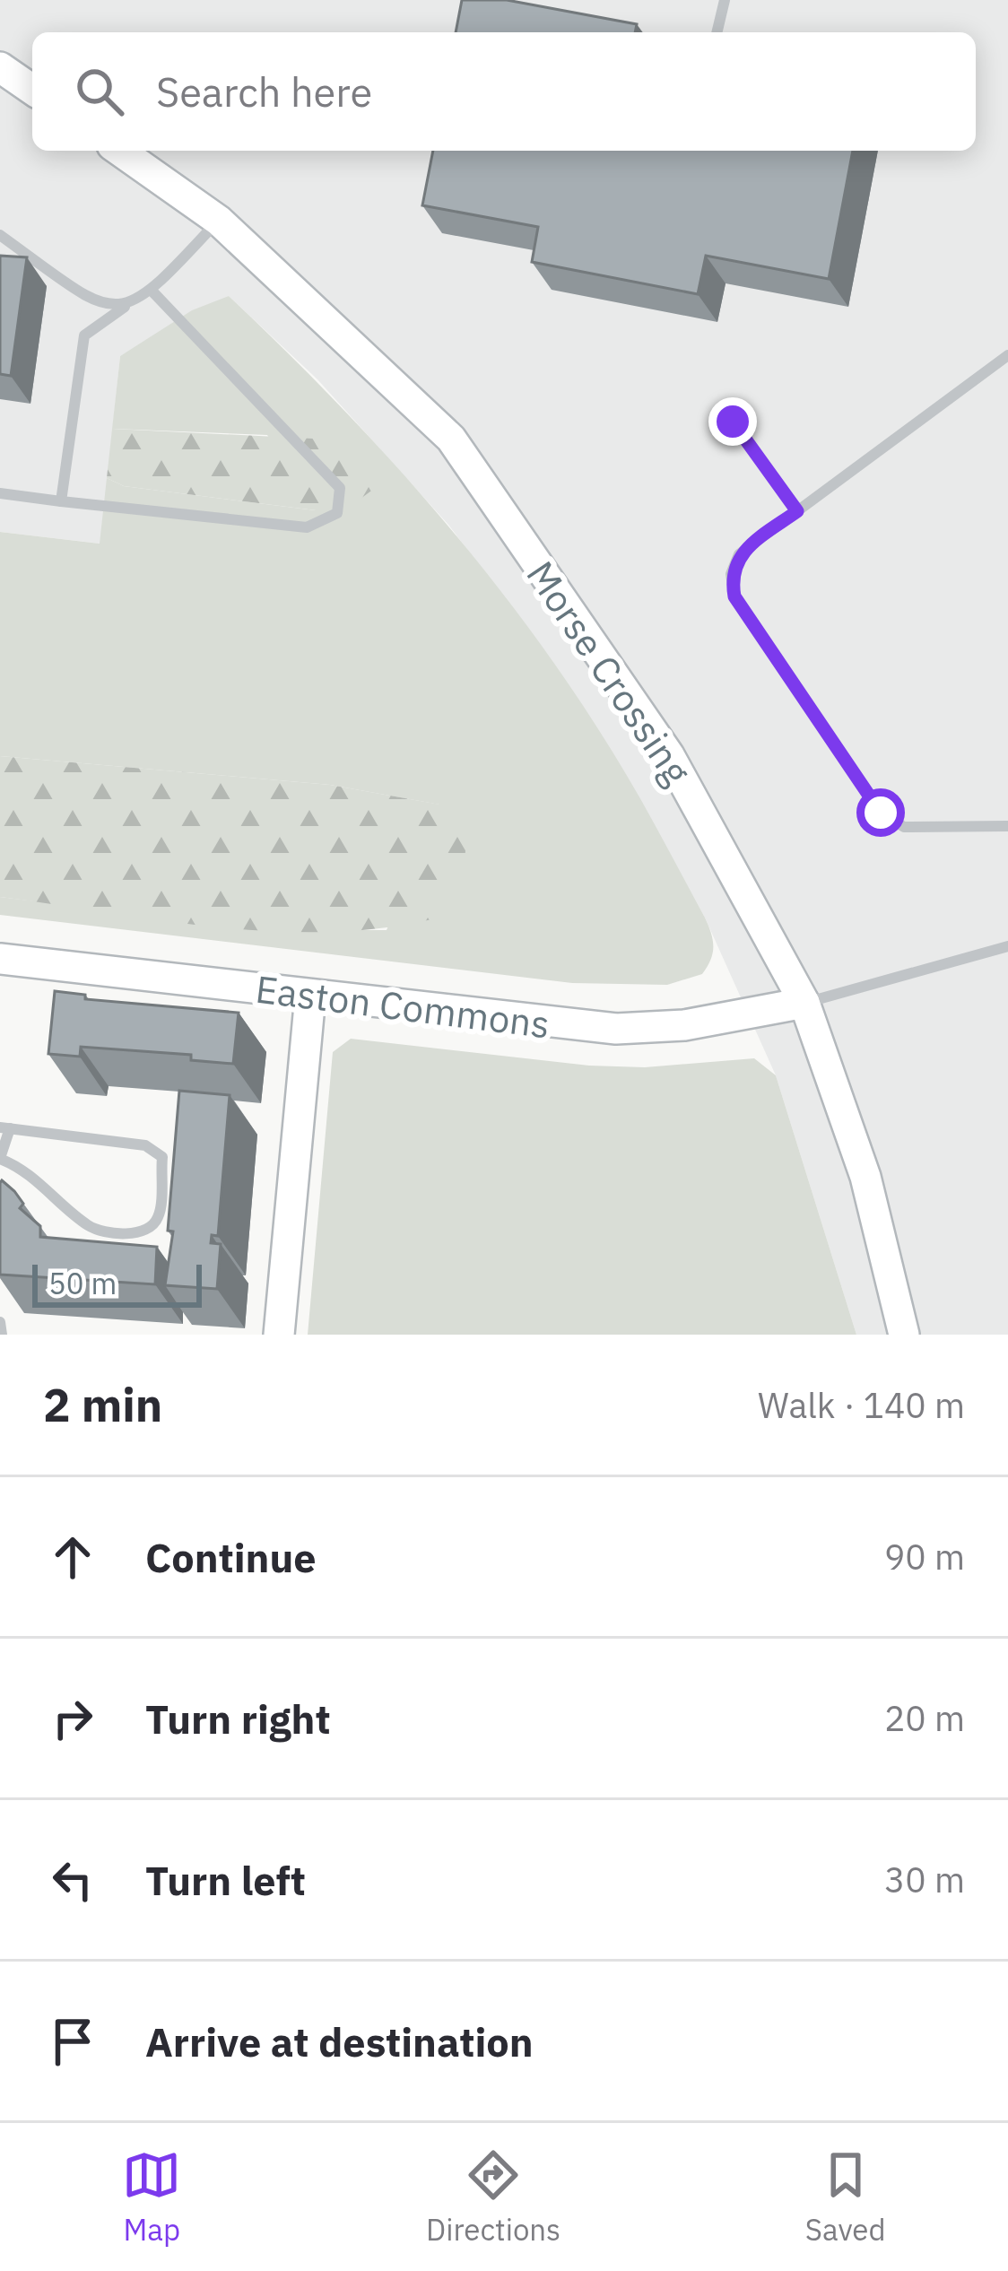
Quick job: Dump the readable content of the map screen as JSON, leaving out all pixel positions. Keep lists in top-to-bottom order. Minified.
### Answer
{"streets":{"main road":["Morse Crossing","Easton Commons"]},"crossings":[["Morse Crossing","Easton Commons"]],"scale_bar":"50 m","page":{"search":"Search here","scale":"50 m","heading":["2 min","Walk · 140 m"],"list":[["Continue","90 m"],["Turn right","20 m"],["Turn left","30 m"],"Arrive at destination"],"nav":["Map","Directions","Saved"]}}
